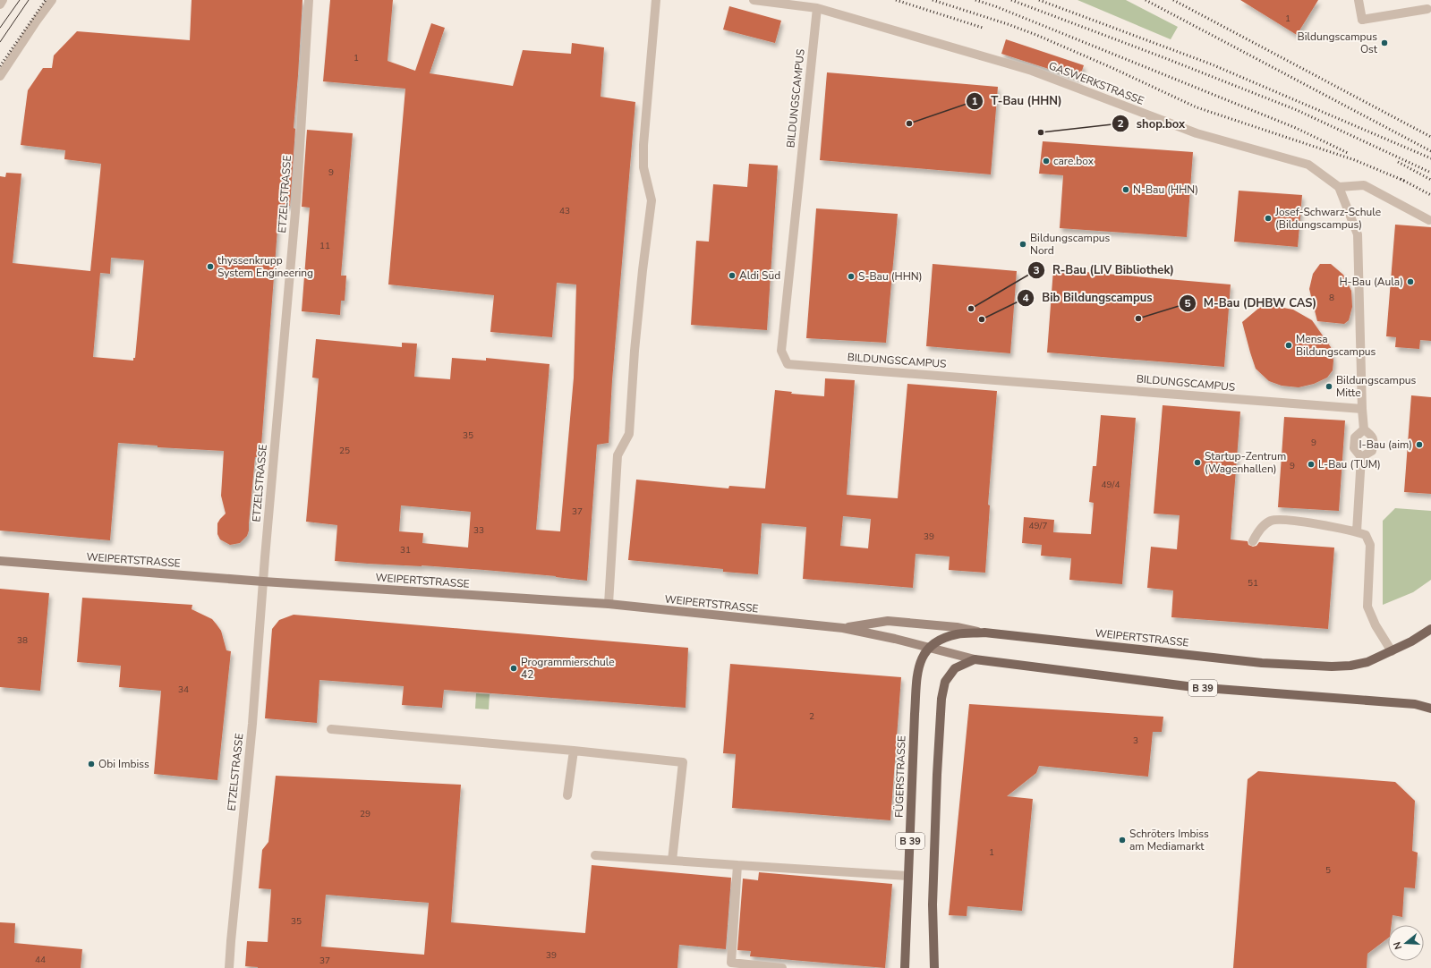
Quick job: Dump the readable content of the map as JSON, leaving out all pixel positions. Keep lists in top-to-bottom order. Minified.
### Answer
{"streets":{"main road":["WEIPERTSTRASSE","B 39","FÜGERSTRASSE"],"street":["GASWERKSTRASSE","BILDUNGSCAMPUS","ETZELSTRASSE"]},"crossings":[["GASWERKSTRASSE","BILDUNGSCAMPUS"],["ETZELSTRASSE","WEIPERTSTRASSE"],["WEIPERTSTRASSE","B 39"],["WEIPERTSTRASSE","FÜGERSTRASSE"]],"places":["Bildungscampus Ost","T-Bau (HHN)","shop.box","care.box","N-Bau (HHN)","Josef-Schwarz-Schule (Bildungscampus)","Bildungscampus Nord","thyssenkrupp System Engineering","Aldi Süd","S-Bau (HHN)","H-Bau (Aula)","R-Bau (LIV Bibliothek)","M-Bau (DHBW CAS)","Bib Bildungscampus","Mensa Bildungscampus","Bildungscampus Mitte","I-Bau (aim)","Startup-Zentrum (Wagenhallen)","L-Bau (TUM)","Programmierschule 42","Obi Imbiss","Schröters Imbiss am Mediamarkt"],"house_numbers":["1","1","9","43","11","8","35","9","25","9","49/4","37","49/7","33","39","31","51","38","34","2","3","29","1","5","35","39","44","37"],"north":"left"}
